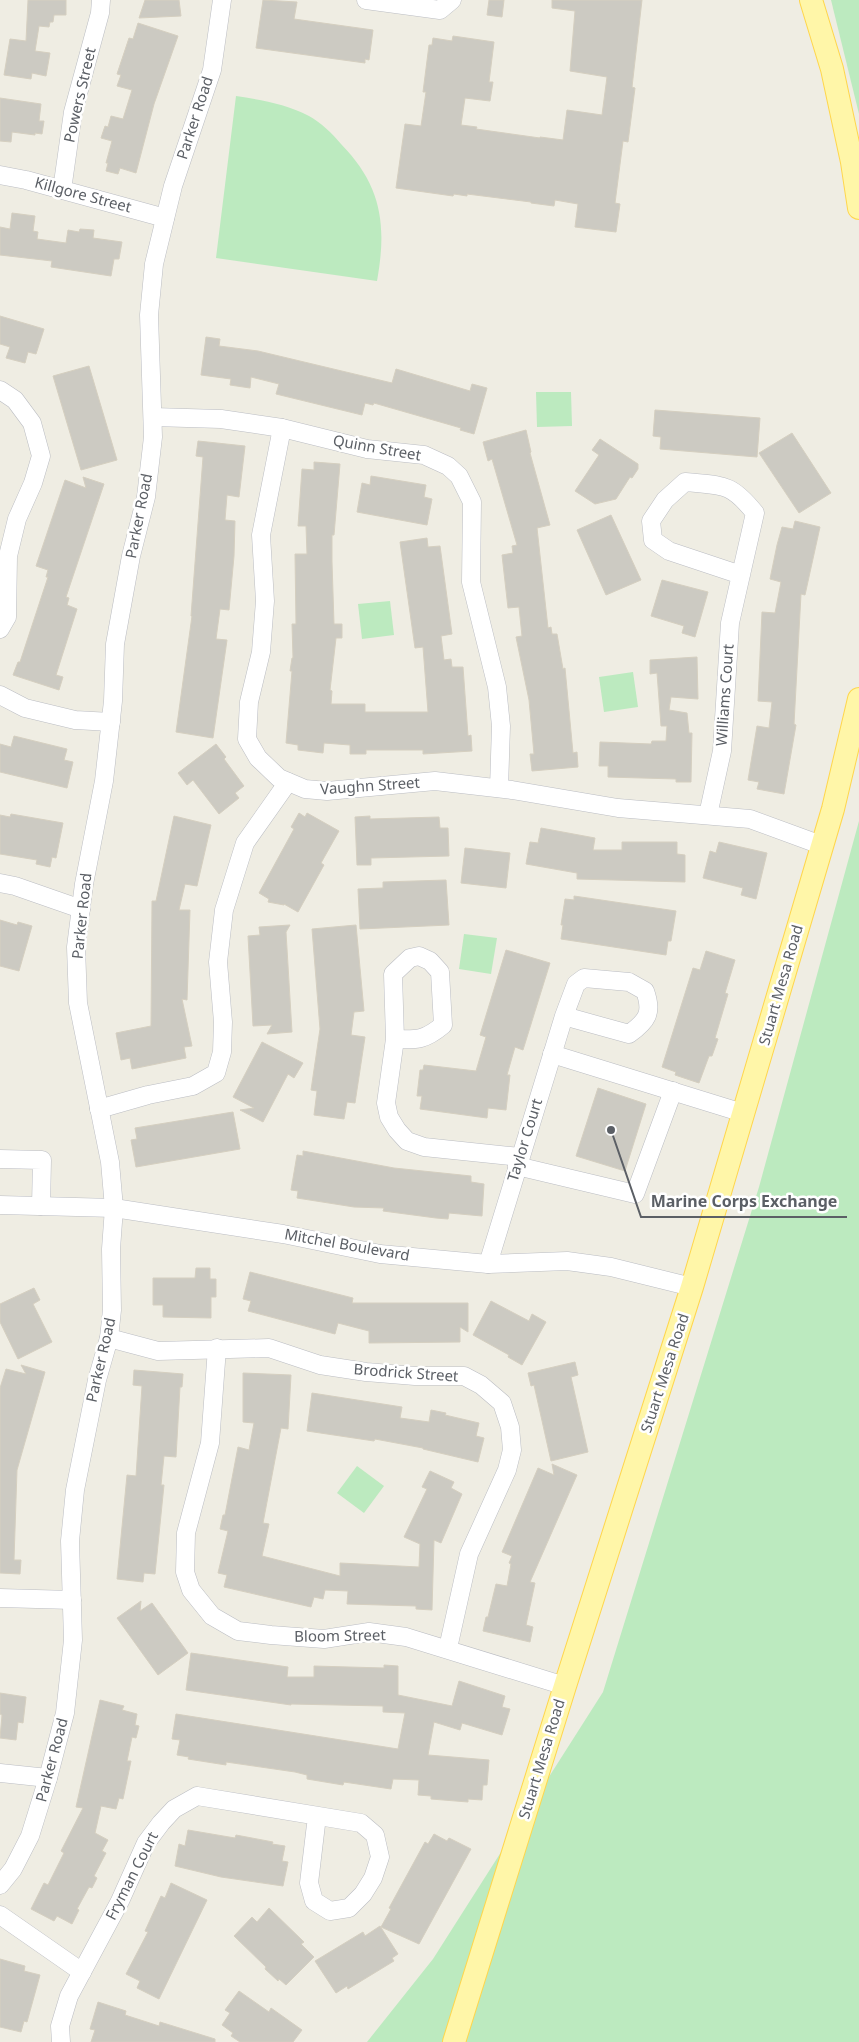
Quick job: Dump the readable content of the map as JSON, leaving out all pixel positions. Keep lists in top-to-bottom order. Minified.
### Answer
{"streets":{"main road":["Stuart Mesa Road"],"street":["Powers Street","Parker Road","Killgore Street","Quinn Street","Williams Court","Vaughn Street","Taylor Court","Mitchel Boulevard","Brodrick Street","Bloom Street","Fryman Court"]},"crossings":[["Powers Street","Killgore Street"],["Parker Road","Killgore Street"],["Parker Road","Quinn Street"],["Parker Road","Mitchel Boulevard"],["Parker Road","Brodrick Street"],["Quinn Street","Vaughn Street"],["Williams Court","Vaughn Street"],["Vaughn Street","Stuart Mesa Road"],["Stuart Mesa Road","Mitchel Boulevard"],["Stuart Mesa Road","Bloom Street"],["Taylor Court","Mitchel Boulevard"],["Brodrick Street","Bloom Street"]],"places":["Marine Corps Exchange"]}
